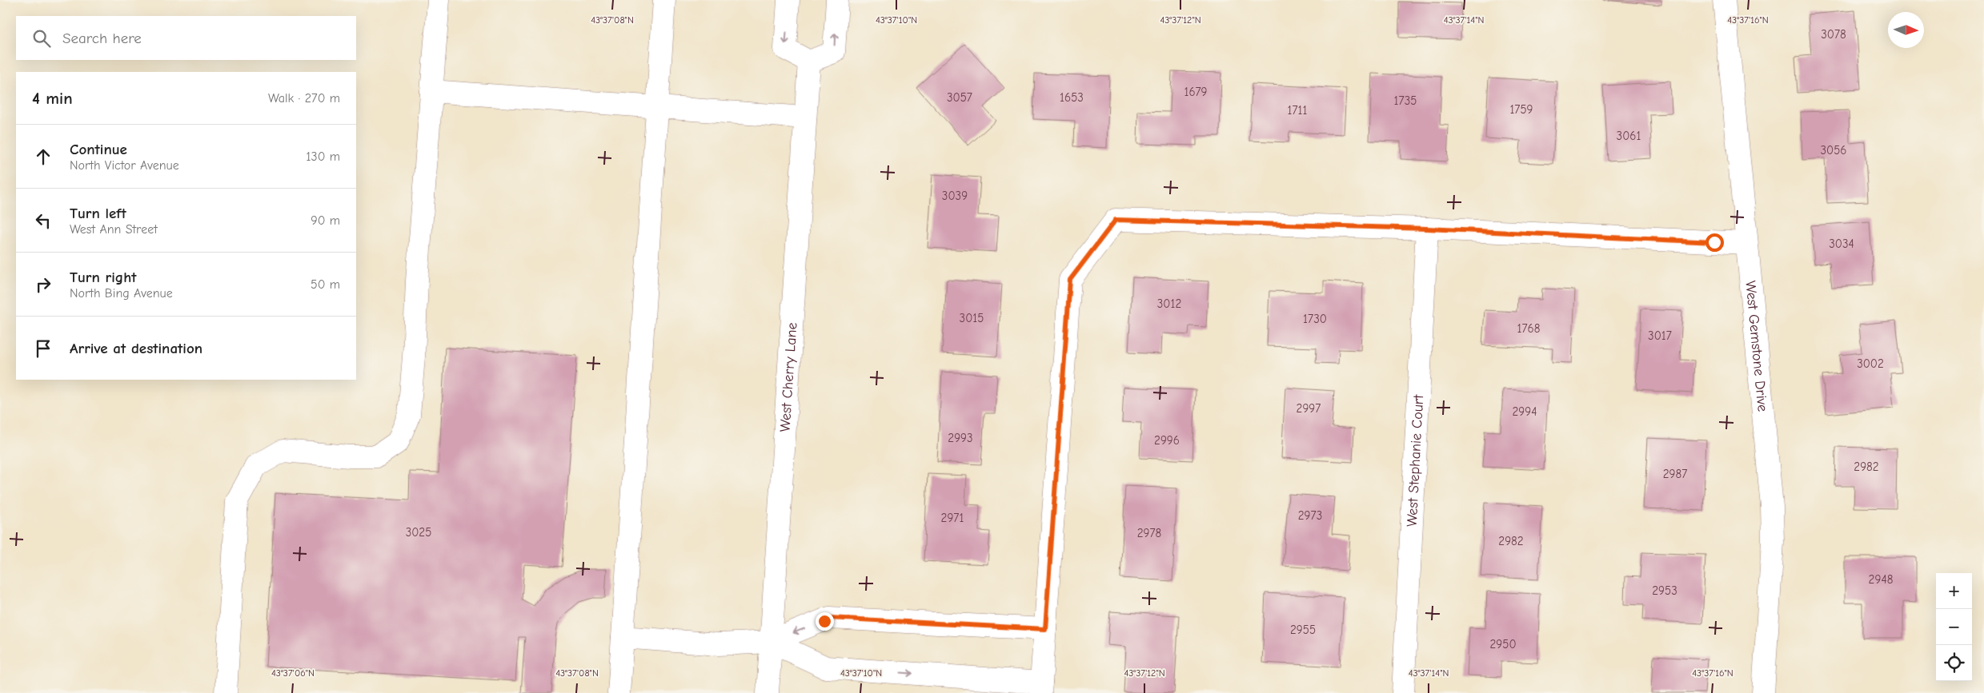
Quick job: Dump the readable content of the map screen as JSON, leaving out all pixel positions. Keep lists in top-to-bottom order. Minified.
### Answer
{"streets":{"street":["West Gemstone Drive","West Cherry Lane","West Stephanie Court"]},"house_numbers":["3078","1679","3057","1653","1735","1759","1711","3061","3056","3039","3034","3012","3015","1730","1768","3017","3002","2997","2994","2993","2996","2982","2987","2973","2971","3025","2978","2982","2948","2953","2955","2950"],"north":"right","page":{"search":"Search here","heading":["4 min","Walk · 270 m"],"list":[["Continue","North Victor Avenue","130 m"],["Turn left","West Ann Street","90 m"],["Turn right","North Bing Avenue","50 m"],"Arrive at destination"],"map_buttons":["+","−"]},"coordinates":["43°37'08\"N","43°37'10\"N","43°37'12\"N","43°37'14\"N","43°37'16\"N","43°37'06\"N"]}
